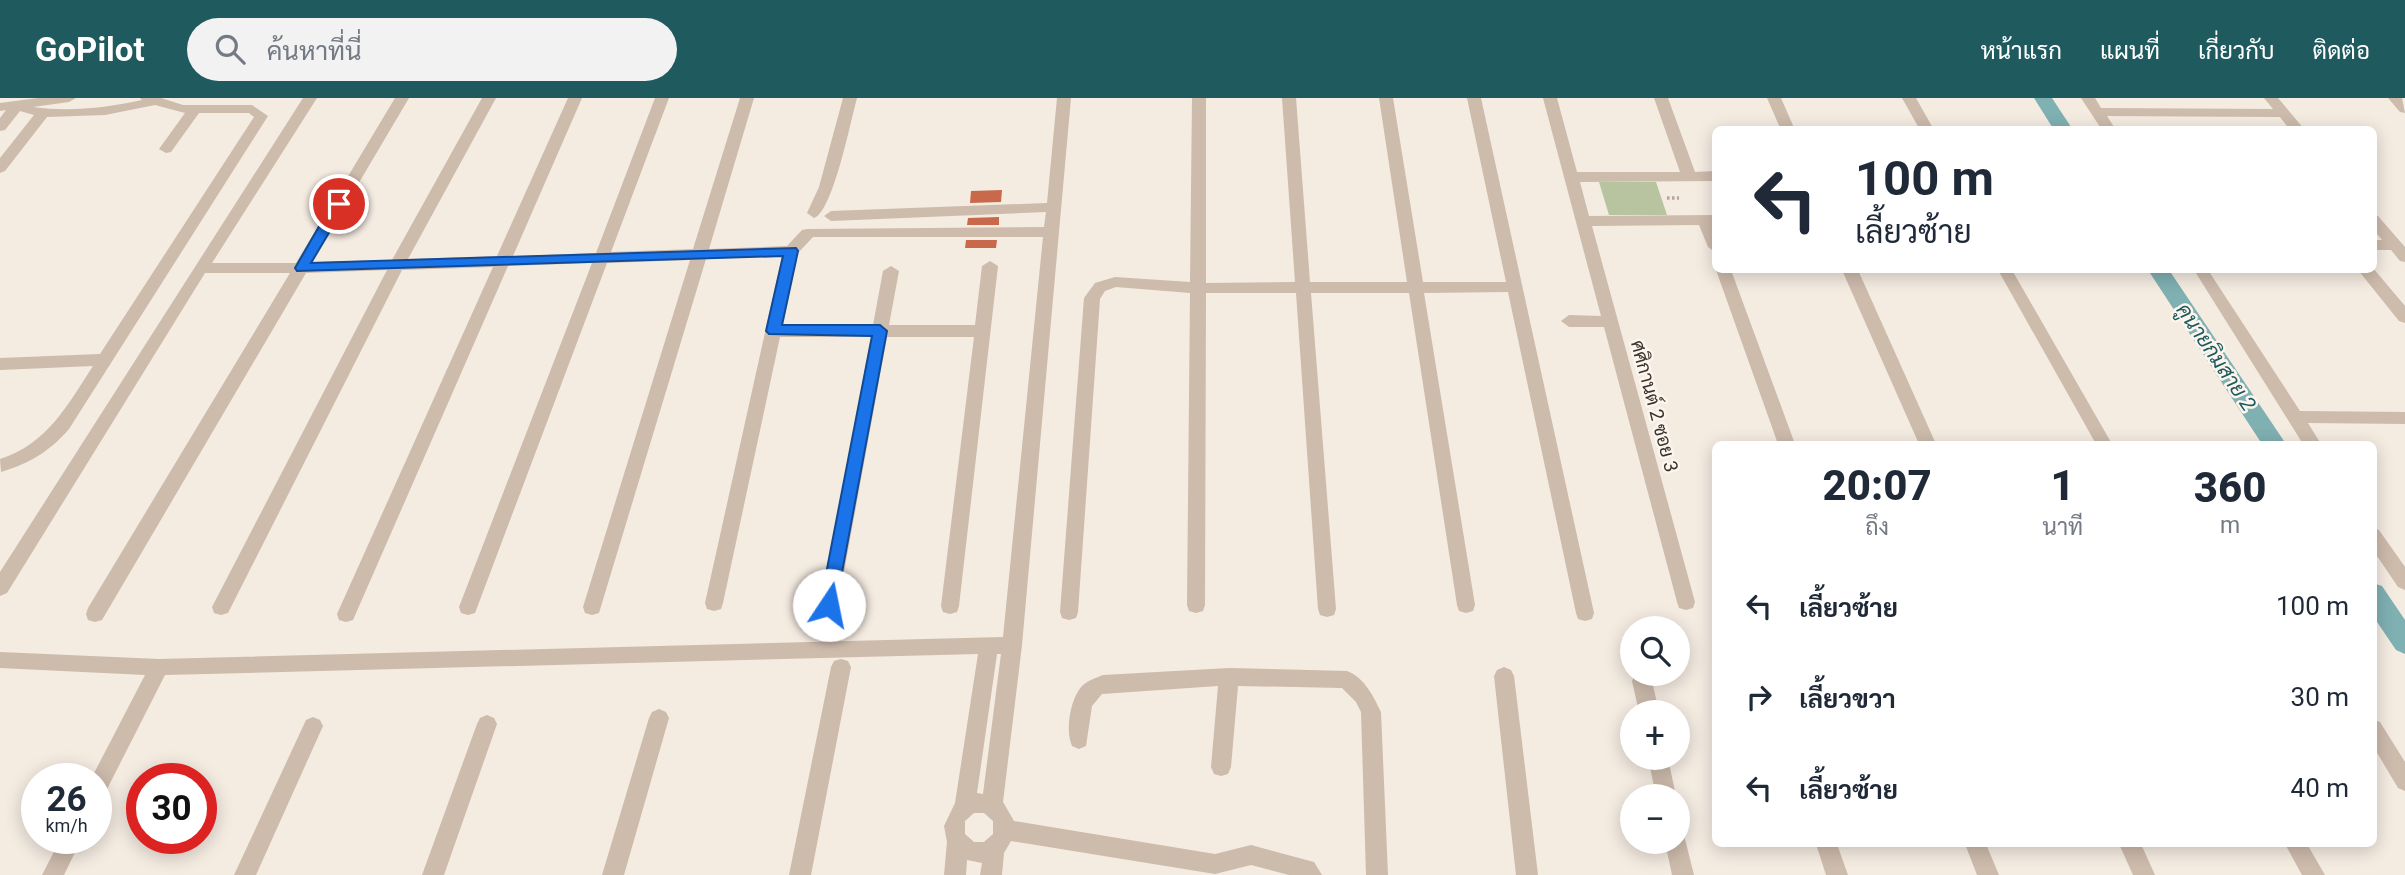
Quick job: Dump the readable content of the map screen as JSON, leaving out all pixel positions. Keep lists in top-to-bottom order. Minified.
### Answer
{"streets":{"street":["ศศิกานต์ 2 ซอย 3"]},"water":["คูนายกิมสาย 2"],"page":{"header":"GoPilot","search":"ค้นหาที่นี่","nav":["หน้าแรก","แผนที่","เกี่ยวกับ","ติดต่อ"],"turn":["100 m","เลี้ยวซ้าย"],"eta":["20:07","ถึง","1","นาที","360","m"],"list":[{"name":"เลี้ยวซ้าย","value":"100 m"},{"name":"เลี้ยวขวา","value":"30 m"},{"name":"เลี้ยวซ้าย","value":"40 m"}],"map_buttons":["+","−"],"speed":"26 km/h","limit":"30"}}
